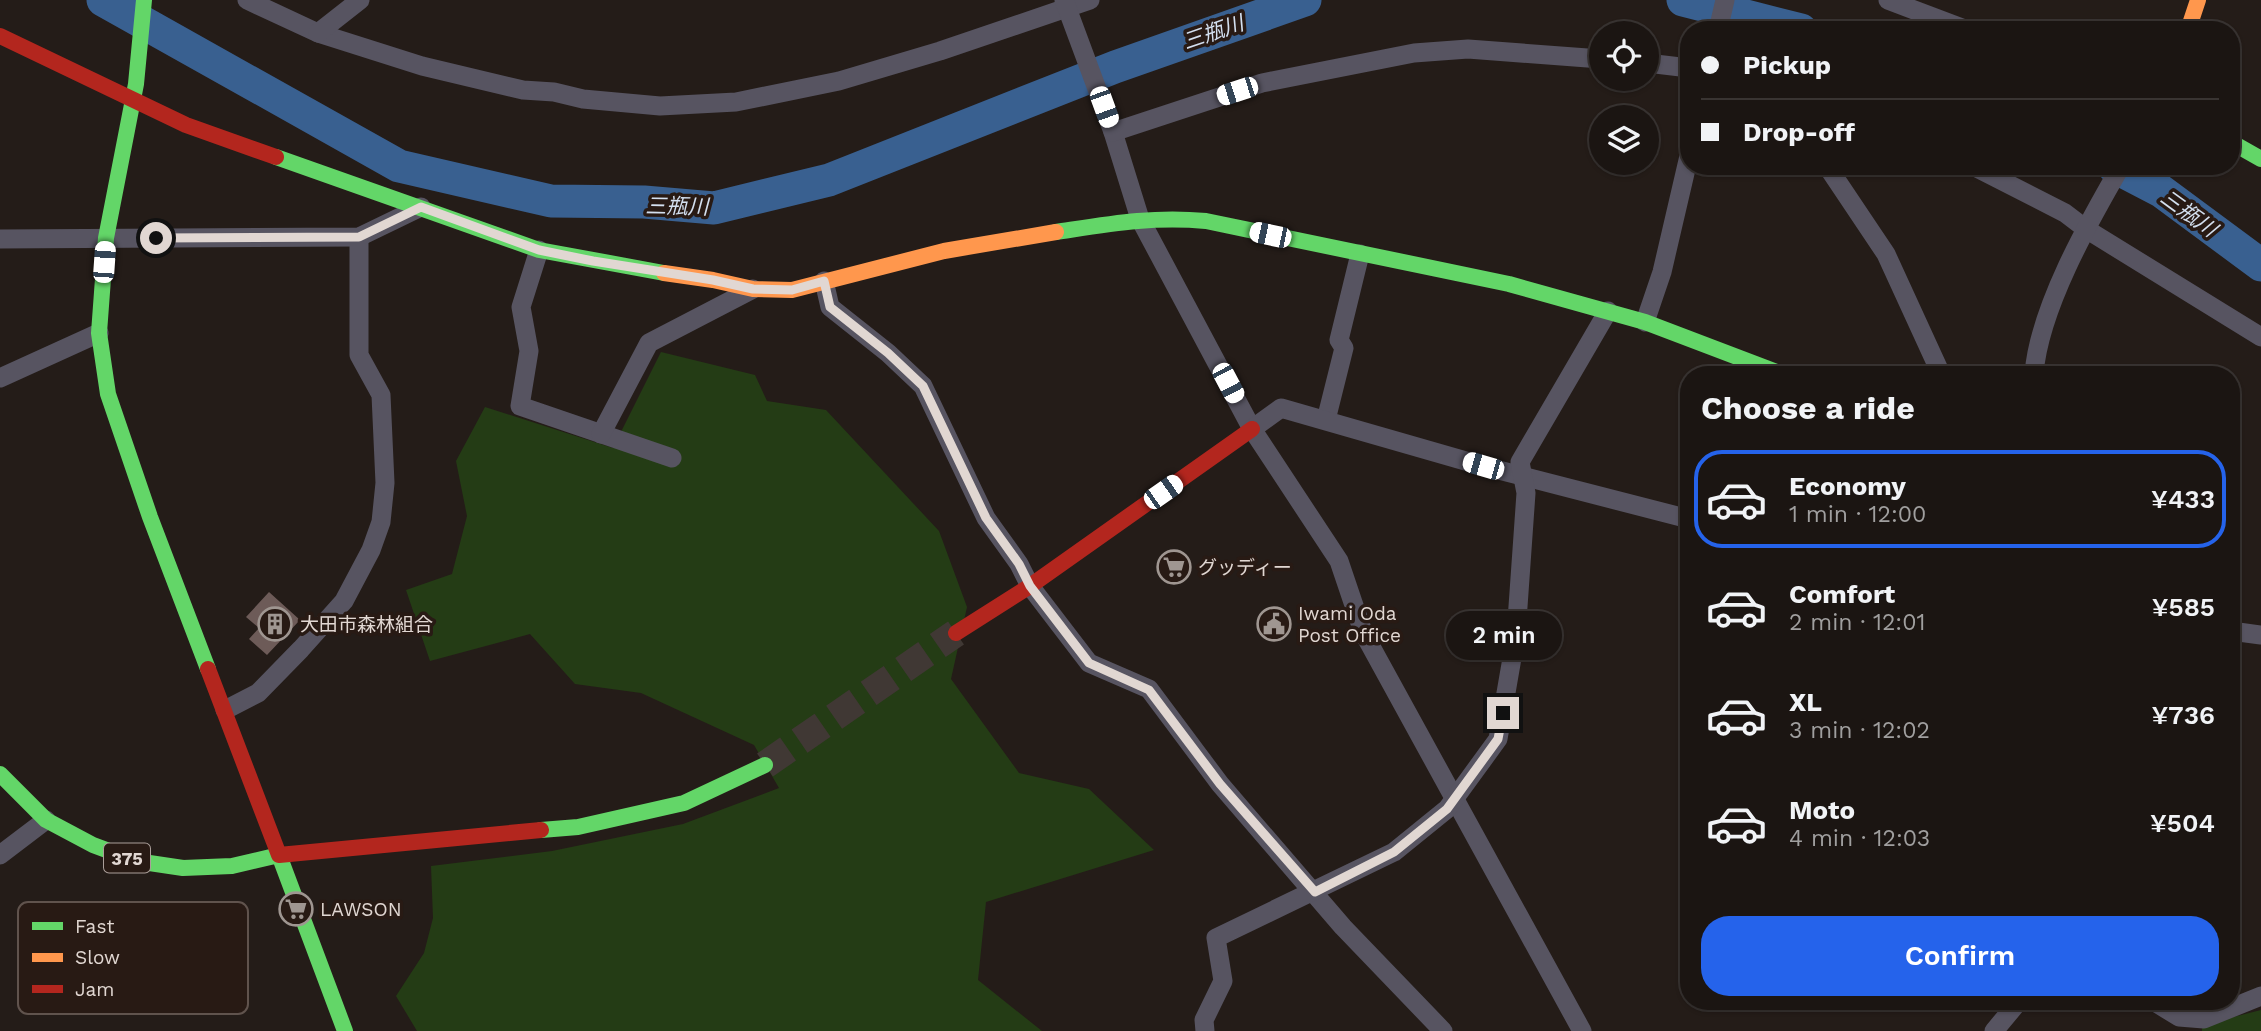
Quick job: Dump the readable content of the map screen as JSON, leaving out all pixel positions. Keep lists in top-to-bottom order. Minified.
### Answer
{"streets":{"main road":["375"]},"water":["三瓶川"],"places":{"supermarket":["グッディー","LAWSON"],"building":["大田市森林組合"],"public building":["Iwami Oda Post Office"]},"legend":["Fast","Slow","Jam"],"page":{"banner":["Pickup","Drop-off"],"heading":"Choose a ride","list":[{"name":"Economy","note":"1 min · 12:00","value":"¥433"},{"name":"Comfort","note":"2 min · 12:01","value":"¥585"},{"name":"XL","note":"3 min · 12:02","value":"¥736"},{"name":"Moto","note":"4 min · 12:03","value":"¥504"}],"bubble":"2 min","buttons":"Confirm"}}
